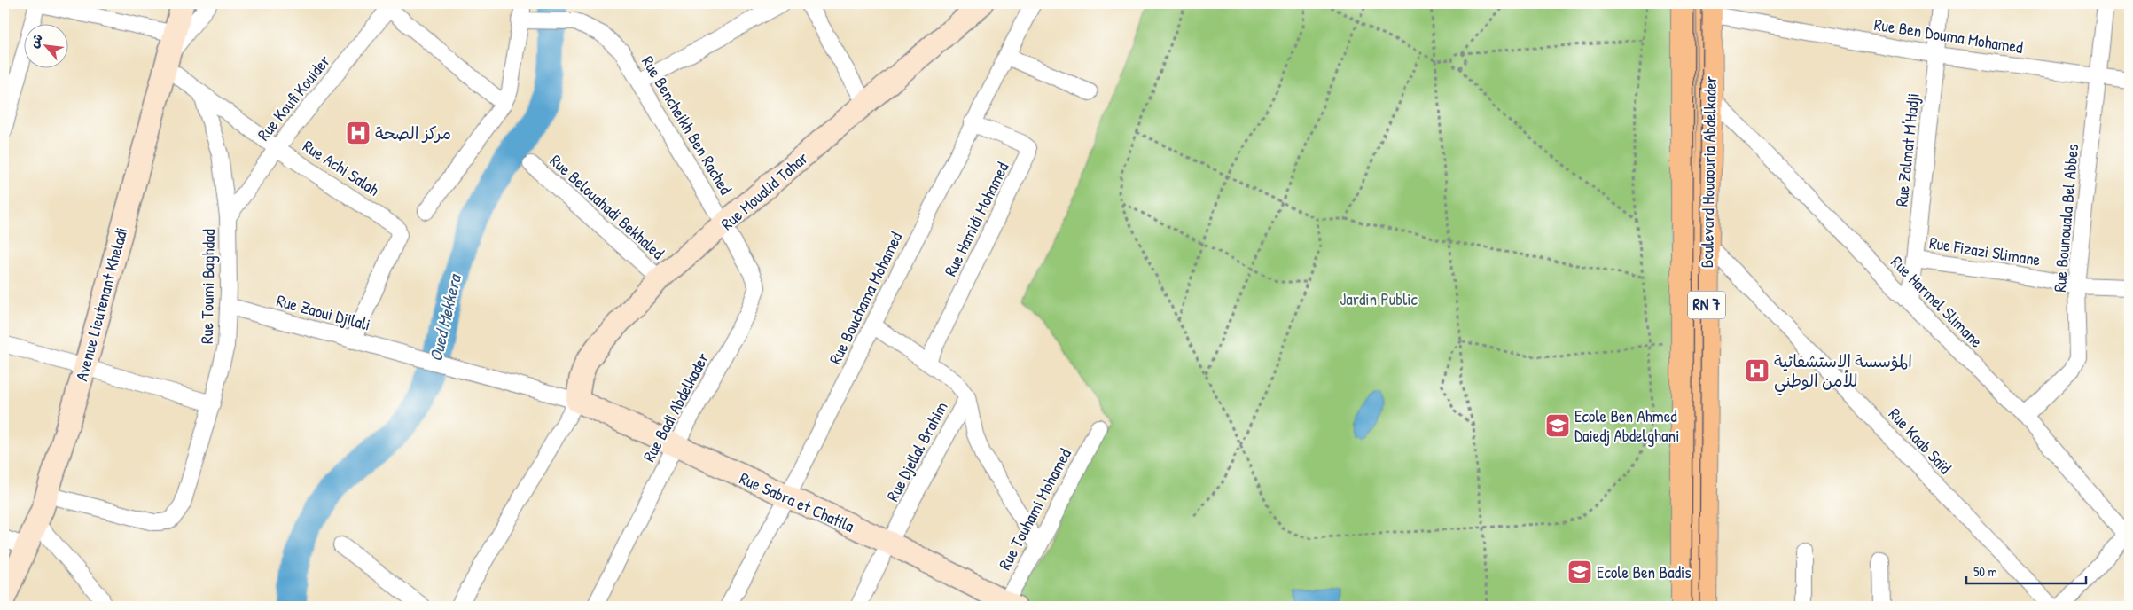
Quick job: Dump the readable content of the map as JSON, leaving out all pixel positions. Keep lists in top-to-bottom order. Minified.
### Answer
{"streets":{"main road":["Boulevard Houaouria Abdelkader","RN 7"],"street":["Rue Ben Douma Mohamed","Rue Koufi Kouider","Rue Bencheikh Ben Rached","Rue Zalmat M'Hadji","Rue Achi Salah","Rue Moualid Tahar","Rue Belouahadi Bekhaled","Rue Bounouala Bel Abbes","Rue Hamidi Mohamed","Rue Fizazi Slimane","Rue Toumi Baghdad","Rue Bouchama Mohamed","Rue Harmel Slimane","Avenue Lieutenant Kheladi","Rue Zaoui Djilali","Rue Badi Abdelkader","Rue Kaab Saïd","Rue Djellal Brahim","Rue Sabra et Chatila","Rue Touhami Mohamed"]},"crossings":[["Rue Ben Douma Mohamed","Rue Zalmat M'Hadji"],["Rue Ben Douma Mohamed","Boulevard Houaouria Abdelkader"],["Rue Ben Douma Mohamed","Rue Bounouala Bel Abbes"],["Rue Koufi Kouider","Rue Achi Salah"],["Rue Koufi Kouider","Rue Toumi Baghdad"],["Rue Bencheikh Ben Rached","Rue Moualid Tahar"],["Rue Bencheikh Ben Rached","Rue Badi Abdelkader"],["Rue Zalmat M'Hadji","Rue Fizazi Slimane"],["Rue Zalmat M'Hadji","Rue Harmel Slimane"],["Rue Achi Salah","Rue Toumi Baghdad"],["Rue Achi Salah","Avenue Lieutenant Kheladi"],["Rue Achi Salah","Rue Zaoui Djilali"],["Boulevard Houaouria Abdelkader","Rue Harmel Slimane"],["Boulevard Houaouria Abdelkader","Rue Kaab Saïd"],["Rue Moualid Tahar","Rue Belouahadi Bekhaled"],["Rue Moualid Tahar","Rue Zaoui Djilali"],["Rue Moualid Tahar","Rue Badi Abdelkader"],["Rue Moualid Tahar","Rue Sabra et Chatila"],["Rue Bounouala Bel Abbes","Rue Fizazi Slimane"],["Rue Bounouala Bel Abbes","Rue Harmel Slimane"],["Rue Hamidi Mohamed","Rue Bouchama Mohamed"],["Rue Hamidi Mohamed","Rue Djellal Brahim"],["Rue Toumi Baghdad","Avenue Lieutenant Kheladi"],["Rue Toumi Baghdad","Rue Zaoui Djilali"],["Rue Bouchama Mohamed","Rue Djellal Brahim"],["Rue Bouchama Mohamed","Rue Sabra et Chatila"],["Rue Zaoui Djilali","Rue Sabra et Chatila"],["Rue Badi Abdelkader","Rue Sabra et Chatila"],["Rue Djellal Brahim","Rue Sabra et Chatila"],["Rue Sabra et Chatila","Rue Touhami Mohamed"]],"water":["Oued Mekkera"],"parks":["Jardin Public"],"places":{"hospital":["مركز الصحة","المؤسسة الاستشفائية للأمن الوطني"],"school or university":["Ecole Ben Ahmed Daiedj Abdelghani","Ecole Ben Badis"]},"scale_bar":"50 m","north":"top left"}
